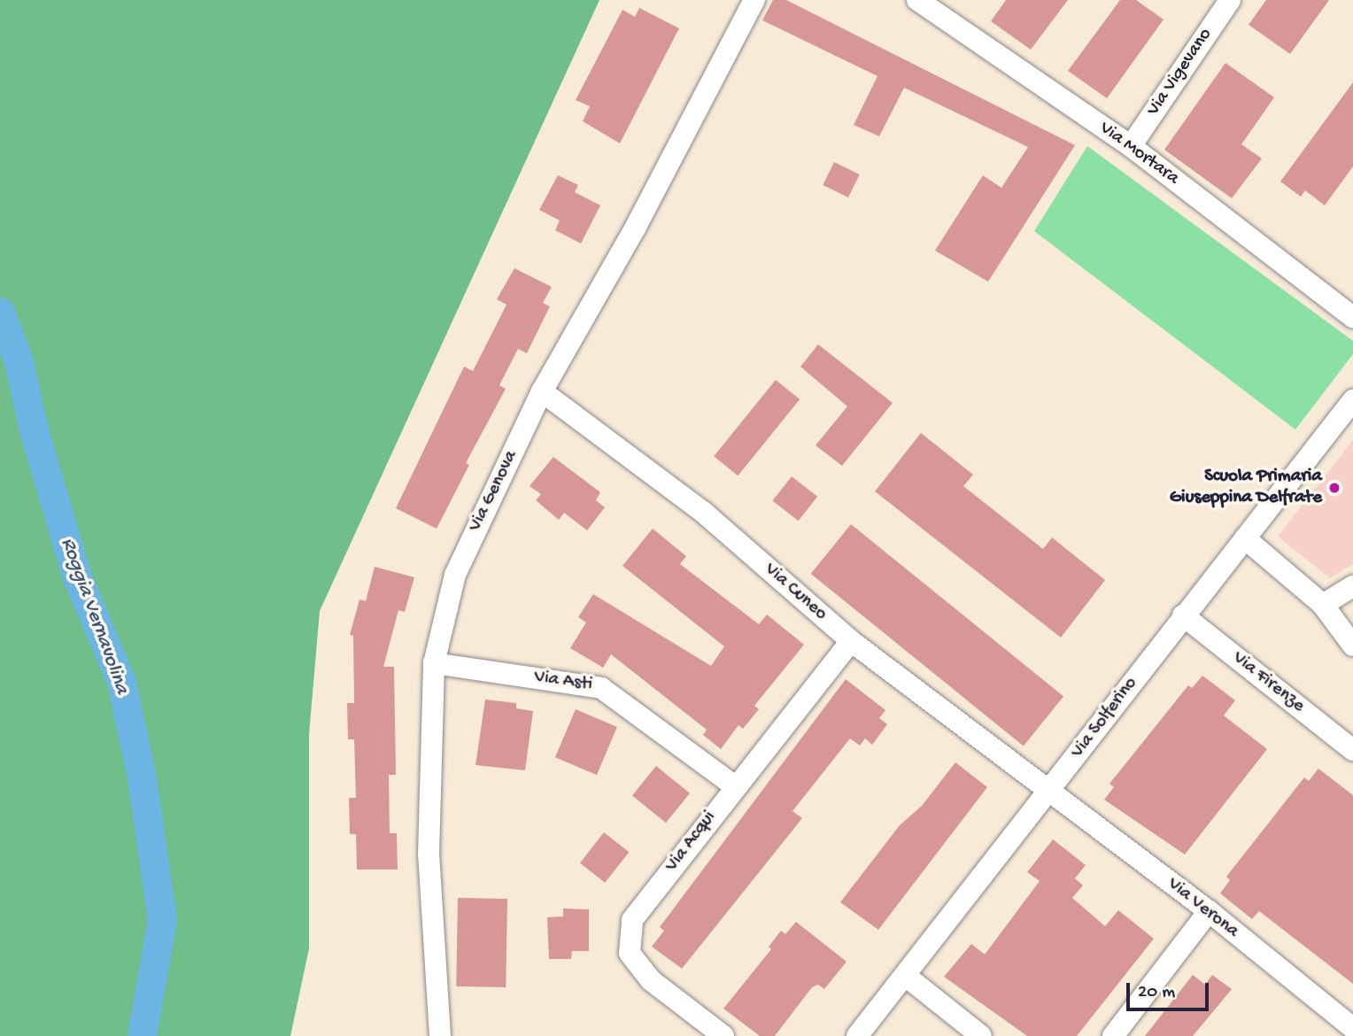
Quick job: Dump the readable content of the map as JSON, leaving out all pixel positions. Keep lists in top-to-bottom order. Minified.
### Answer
{"streets":{"street":["Via Vigevano","Via Mortara","Via Genova","Via Cuneo","Via Asti","Via Firenze","Via Solferino","Via Acqui","Via Verona"]},"crossings":[["Via Vigevano","Via Mortara"],["Via Genova","Via Cuneo"],["Via Genova","Via Asti"],["Via Cuneo","Via Solferino"],["Via Cuneo","Via Acqui"],["Via Cuneo","Via Verona"],["Via Asti","Via Acqui"],["Via Firenze","Via Solferino"],["Via Solferino","Via Verona"]],"water":["Roggia Vernavolina"],"places":["Scuola Primaria Giuseppina Delfrate"],"scale_bar":"20 m"}
